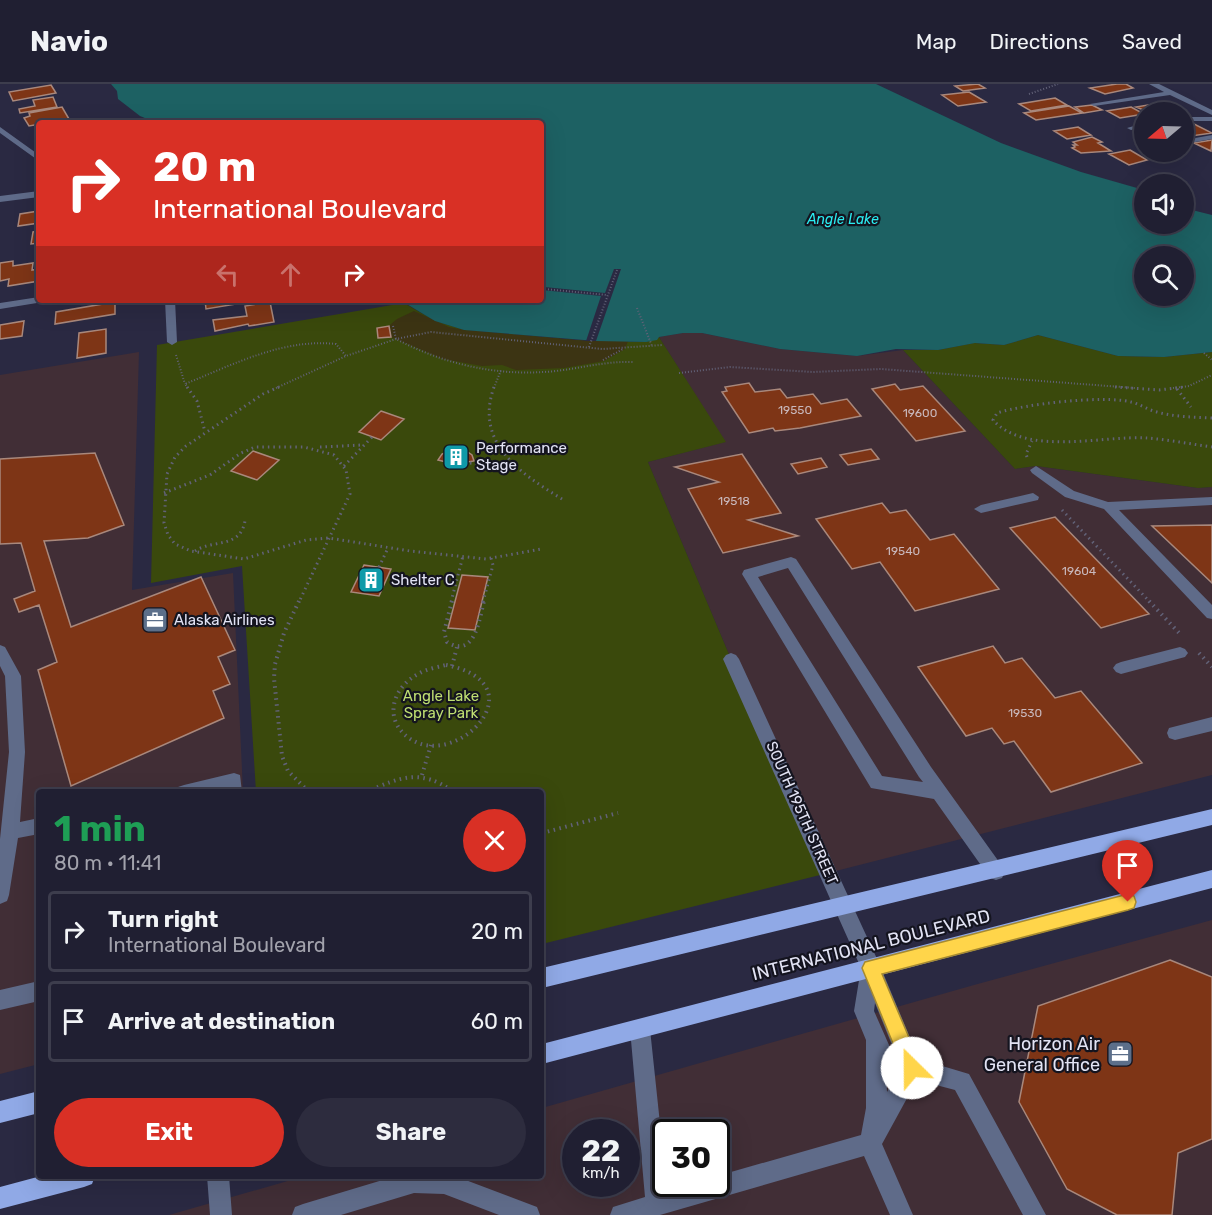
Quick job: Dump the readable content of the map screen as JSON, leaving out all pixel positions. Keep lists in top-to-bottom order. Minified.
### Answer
{"streets":{"main road":["INTERNATIONAL BOULEVARD"],"street":["SOUTH 195TH STREET"]},"crossings":[["SOUTH 195TH STREET","INTERNATIONAL BOULEVARD"]],"water":["Angle Lake"],"parks":["Angle Lake Spray Park"],"places":{"building":["Performance Stage","Shelter C"],"office":["Alaska Airlines","Horizon Air General Office"]},"house_numbers":["19550","19600","19518","19540","19604","19530"],"north":"left","page":{"header":"Navio","nav":["Map","Directions","Saved"],"turn":["20 m","International Boulevard"],"heading":["1 min","80 m · 11:41"],"list":[{"name":"Turn right","note":"International Boulevard","value":"20 m"},{"name":"Arrive at destination","value":"60 m"}],"buttons":["Exit","Share"],"speed":"22 km/h","limit":"30"}}
